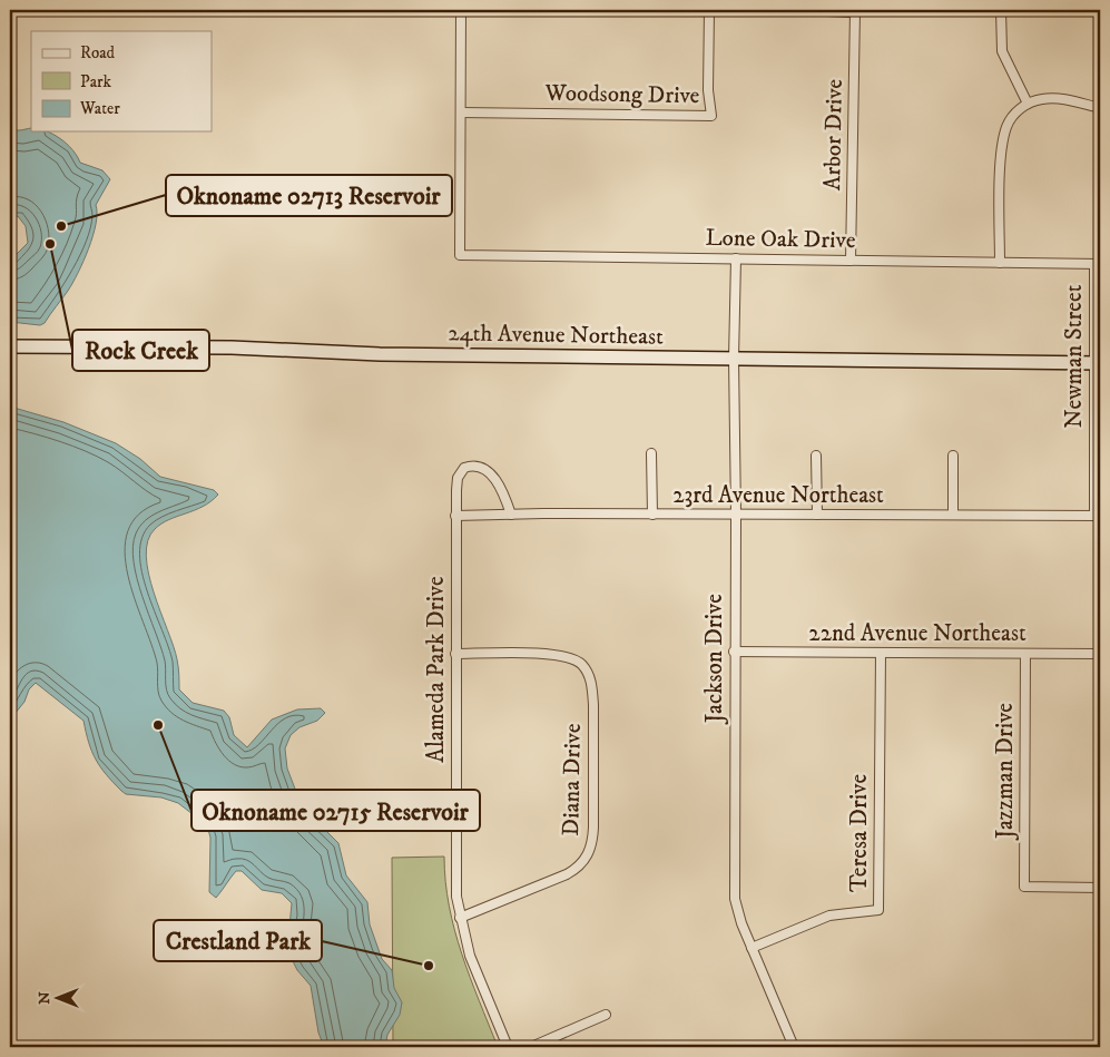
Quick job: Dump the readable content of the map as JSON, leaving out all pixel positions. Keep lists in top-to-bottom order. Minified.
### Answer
{"streets":{"street":["Woodsong Drive","Arbor Drive","Lone Oak Drive","24th Avenue Northeast","Newman Street","23rd Avenue Northeast","22nd Avenue Northeast","Jackson Drive","Alameda Park Drive","Jazzman Drive","Diana Drive","Teresa Drive"]},"crossings":[["Woodsong Drive","Lone Oak Drive"],["Arbor Drive","Lone Oak Drive"],["Lone Oak Drive","Newman Street"],["Lone Oak Drive","Jackson Drive"],["24th Avenue Northeast","Newman Street"],["24th Avenue Northeast","Jackson Drive"],["Newman Street","23rd Avenue Northeast"],["23rd Avenue Northeast","Jackson Drive"],["23rd Avenue Northeast","Alameda Park Drive"],["22nd Avenue Northeast","Jackson Drive"],["22nd Avenue Northeast","Jazzman Drive"],["22nd Avenue Northeast","Teresa Drive"],["Jackson Drive","Teresa Drive"],["Alameda Park Drive","Diana Drive"]],"places":["Oknoname 02713 Reservoir","Rock Creek","Oknoname 02715 Reservoir","Crestland Park"],"legend":["Road","Park","Water"],"north":"left"}
